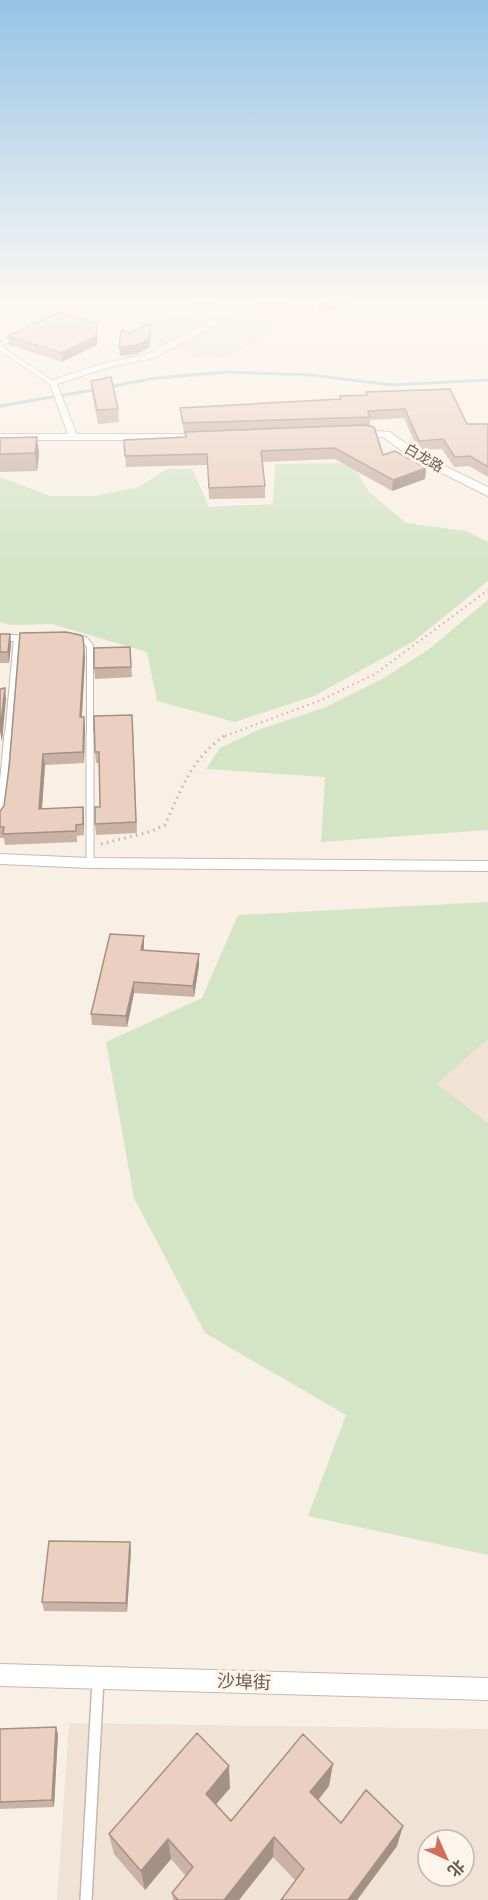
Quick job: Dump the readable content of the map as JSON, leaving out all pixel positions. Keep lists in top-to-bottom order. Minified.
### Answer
{"streets":{"street":["白龙路","沙埠街"]},"north":"bottom right"}
